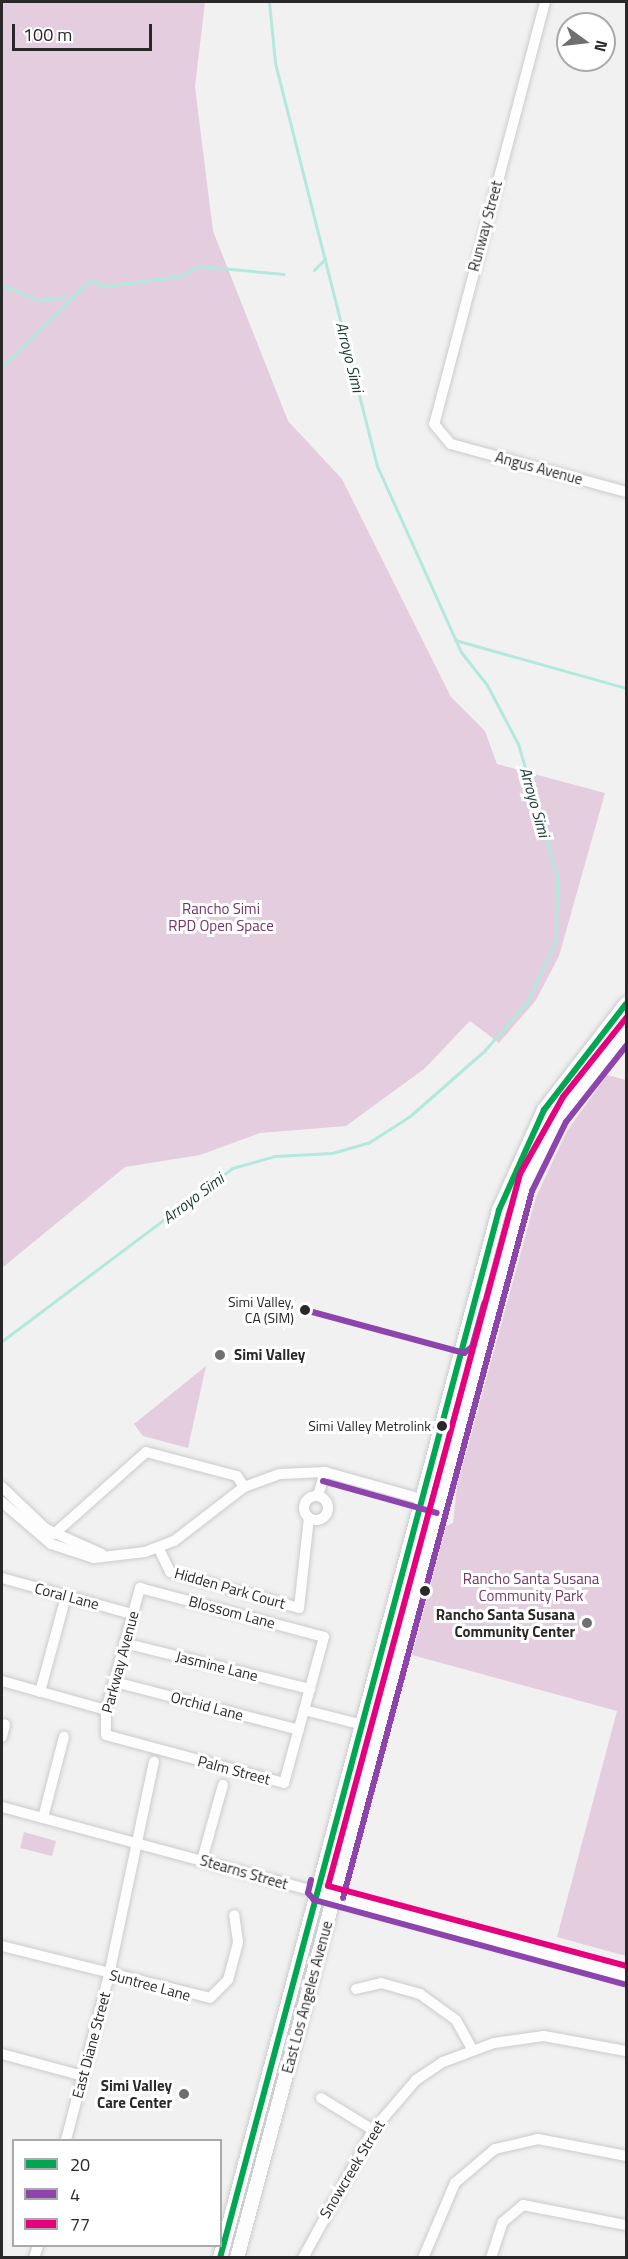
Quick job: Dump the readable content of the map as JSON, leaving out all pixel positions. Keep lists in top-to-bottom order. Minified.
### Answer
{"streets":{"main road":["Stearns Street","East Los Angeles Avenue"],"street":["Runway Street","Angus Avenue","Hidden Park Court","Coral Lane","Blossom Lane","Parkway Avenue","Jasmine Lane","Orchid Lane","Palm Street","Suntree Lane","East Diane Street","Snowcreek Street"]},"crossings":[["Runway Street","Angus Avenue"],["Coral Lane","Parkway Avenue"],["Blossom Lane","Parkway Avenue"],["Blossom Lane","Palm Street"],["Parkway Avenue","Jasmine Lane"],["Parkway Avenue","Orchid Lane"],["Parkway Avenue","Palm Street"],["Jasmine Lane","Palm Street"],["Orchid Lane","Palm Street"],["Stearns Street","East Los Angeles Avenue"],["Stearns Street","East Diane Street"],["Suntree Lane","East Diane Street"]],"water":["Arroyo Simi"],"parks":["Rancho Simi RPD Open Space","Rancho Santa Susana Community Park"],"places":["Simi Valley, CA (SIM)","Simi Valley","Simi Valley Metrolink","Rancho Santa Susana Community Center","Simi Valley Care Center"],"lines":["transit line 20","transit line 77","transit line 4"],"legend":["20","4","77"],"scale_bar":"100 m","north":"right"}
